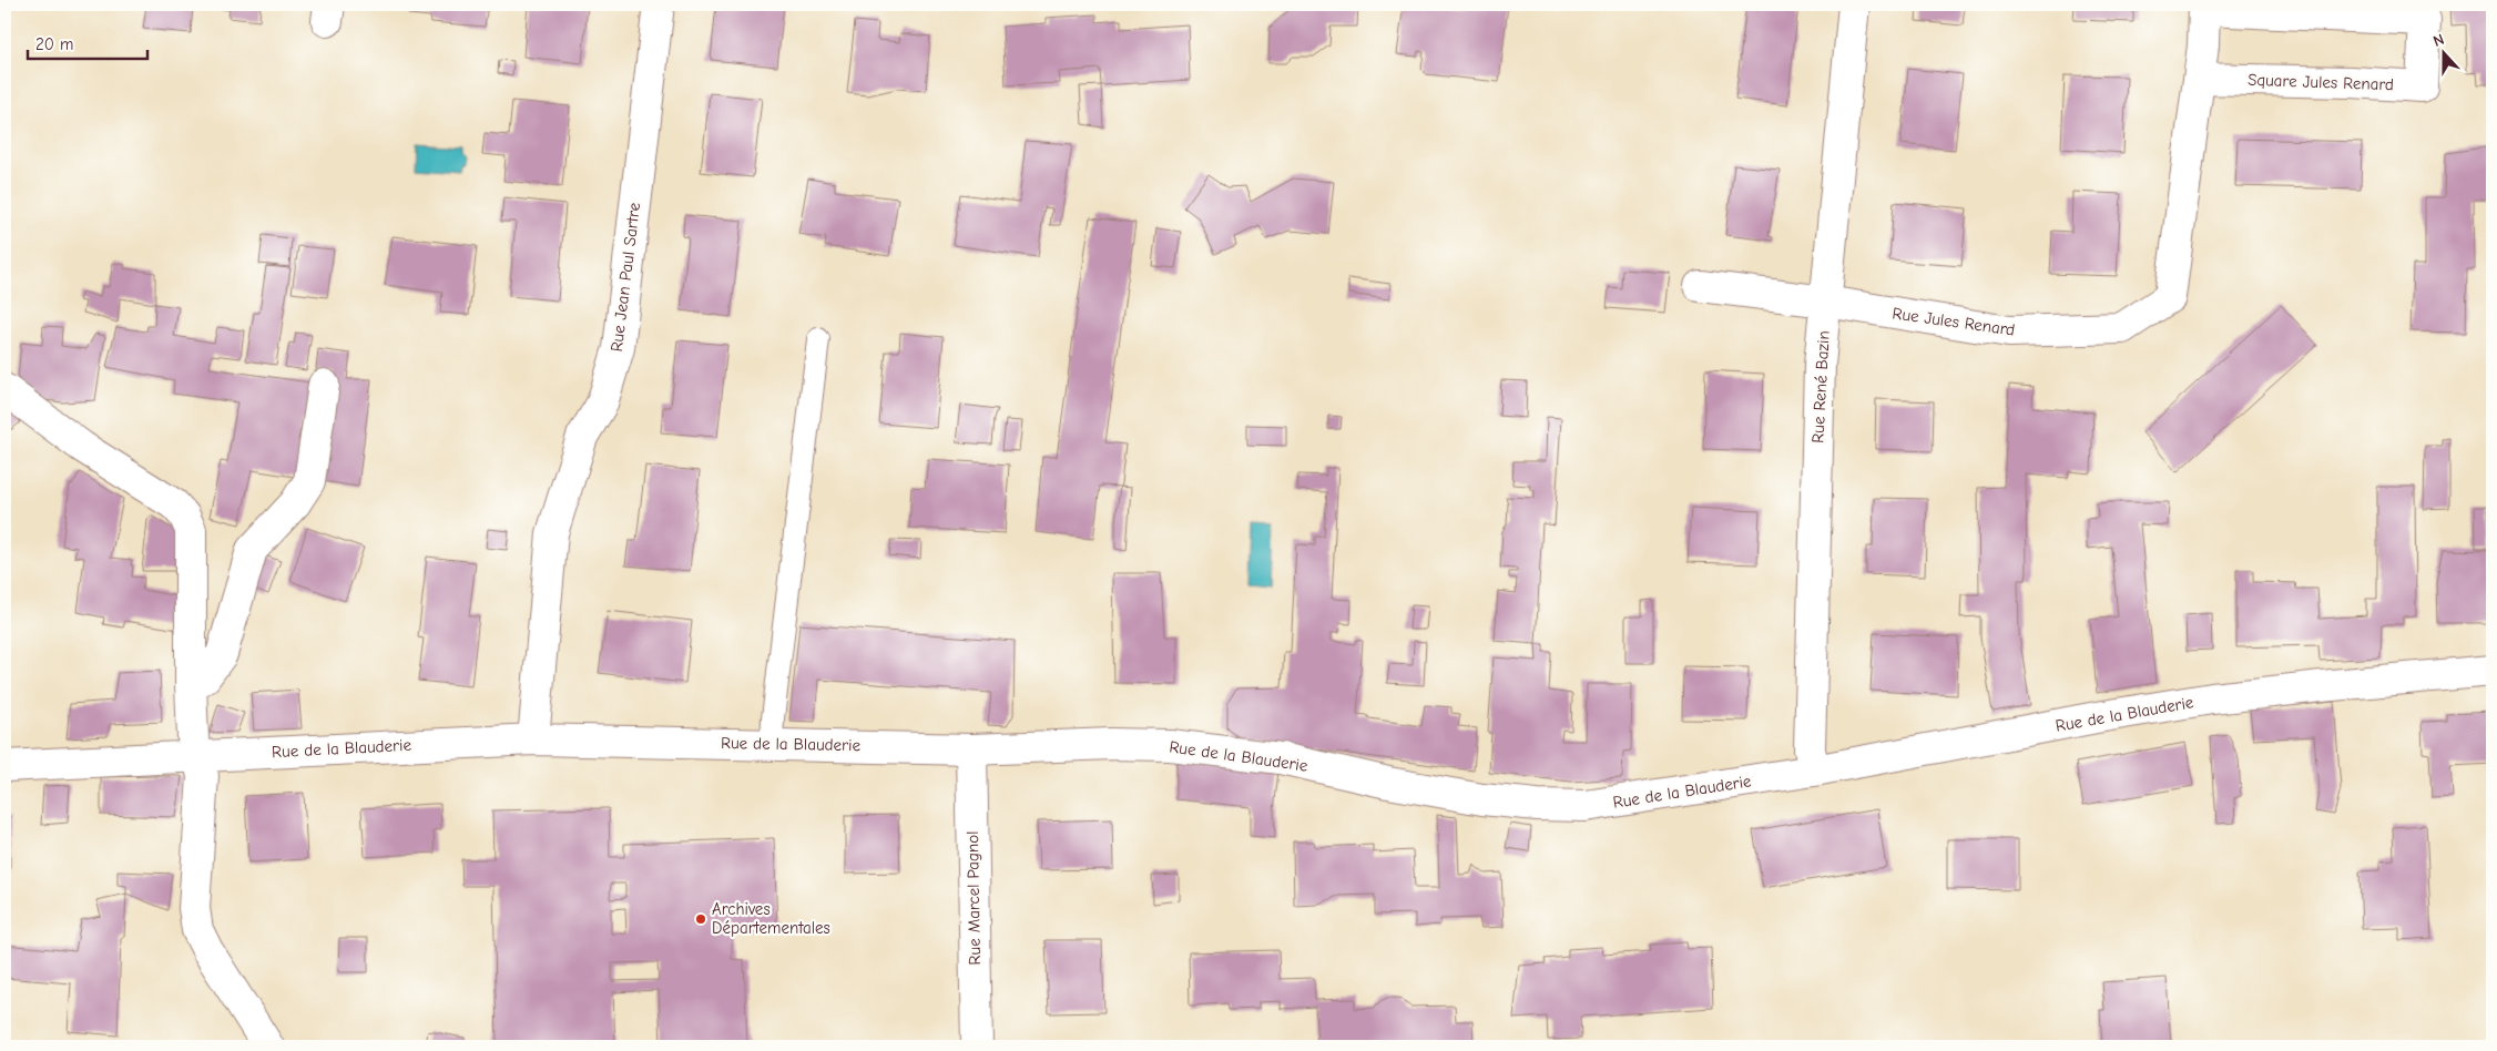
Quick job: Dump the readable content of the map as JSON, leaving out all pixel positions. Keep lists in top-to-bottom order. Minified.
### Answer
{"streets":{"street":["Square Jules Renard","Rue Jean Paul Sartre","Rue Jules Renard","Rue René Bazin","Rue de la Blauderie","Rue Marcel Pagnol"]},"crossings":[["Square Jules Renard","Rue Jules Renard"],["Rue Jean Paul Sartre","Rue de la Blauderie"],["Rue Jules Renard","Rue René Bazin"],["Rue René Bazin","Rue de la Blauderie"],["Rue de la Blauderie","Rue Marcel Pagnol"]],"places":["Archives Départementales"],"scale_bar":"20 m","north":"top"}
